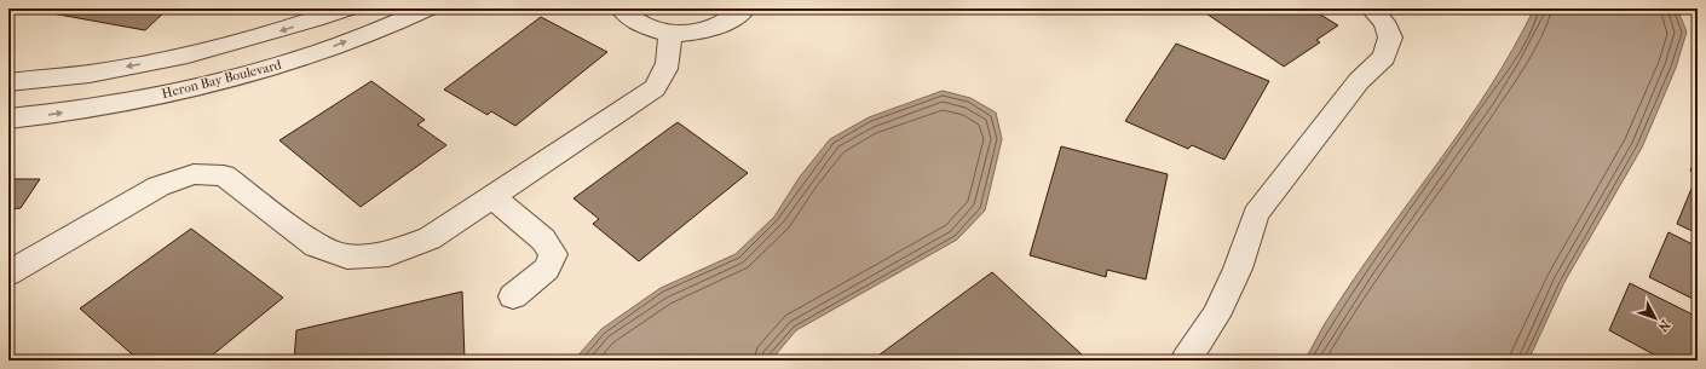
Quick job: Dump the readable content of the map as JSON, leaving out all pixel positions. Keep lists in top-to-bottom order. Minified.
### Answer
{"streets":{"street":["Heron Bay Boulevard"]},"north":"bottom right"}
